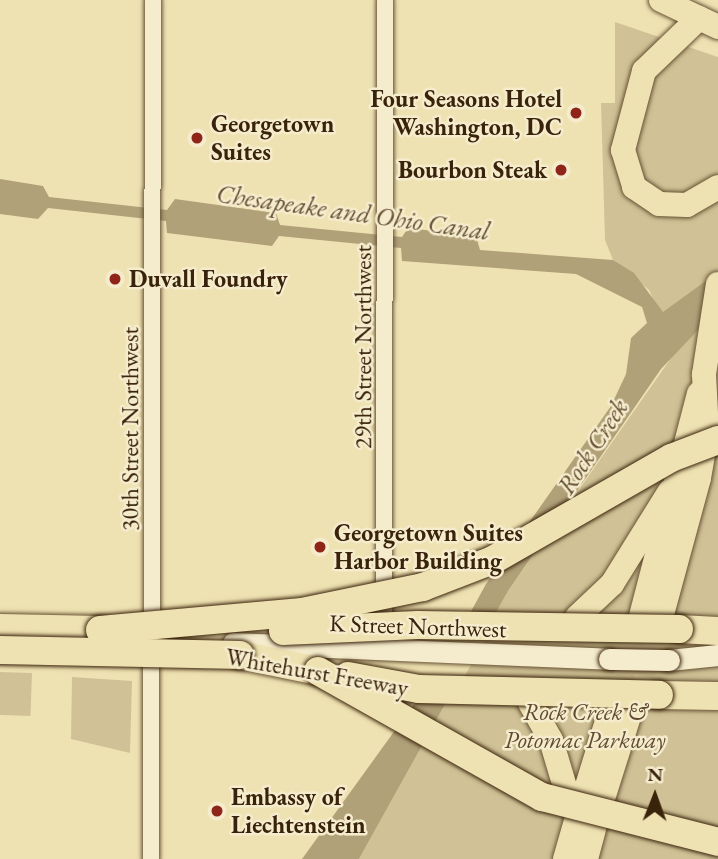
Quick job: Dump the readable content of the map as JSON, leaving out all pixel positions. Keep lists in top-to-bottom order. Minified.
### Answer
{"streets":{"highway":["Whitehurst Freeway"],"main road":["K Street Northwest"],"street":["29th Street Northwest","30th Street Northwest"]},"crossings":[["29th Street Northwest","K Street Northwest"],["30th Street Northwest","K Street Northwest"]],"water":["Chesapeake and Ohio Canal","Rock Creek"],"parks":["Rock Creek & Potomac Parkway"],"places":["Four Seasons Hotel Washington, DC","Georgetown Suites","Bourbon Steak","Duvall Foundry","Georgetown Suites Harbor Building","Embassy of Liechtenstein"],"north":"top"}
